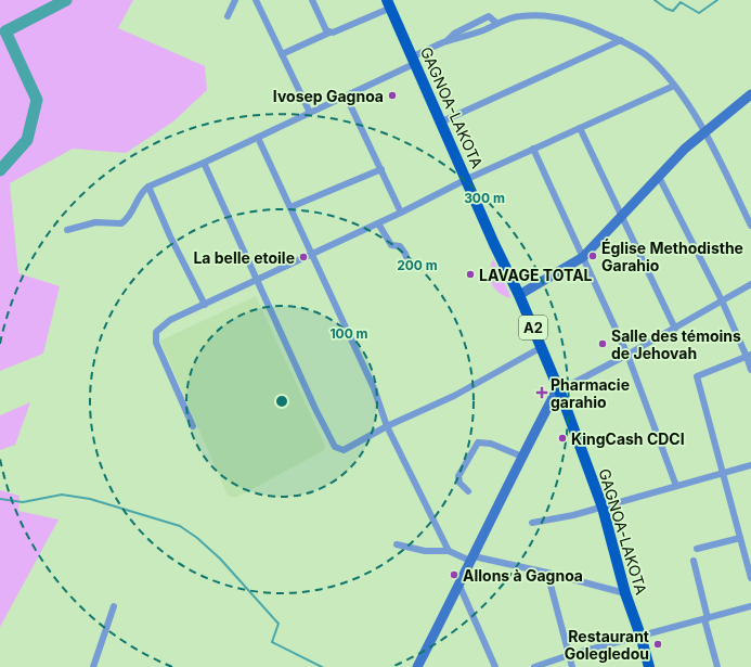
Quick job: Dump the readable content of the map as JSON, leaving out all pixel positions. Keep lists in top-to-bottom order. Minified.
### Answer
{"streets":{"main road":["GAGNOA-LAKOTA","A2"]},"places":{"other":["Ivosep Gagnoa","Église Methodisthe Garahio","La belle etoile","LAVAGE TOTAL","Salle des témoins de Jehovah","KingCash CDCI","Allons à Gagnoa","Restaurant Golegledou"],"health":["Pharmacie garahio"]},"rings":["300 m","200 m","100 m"]}
